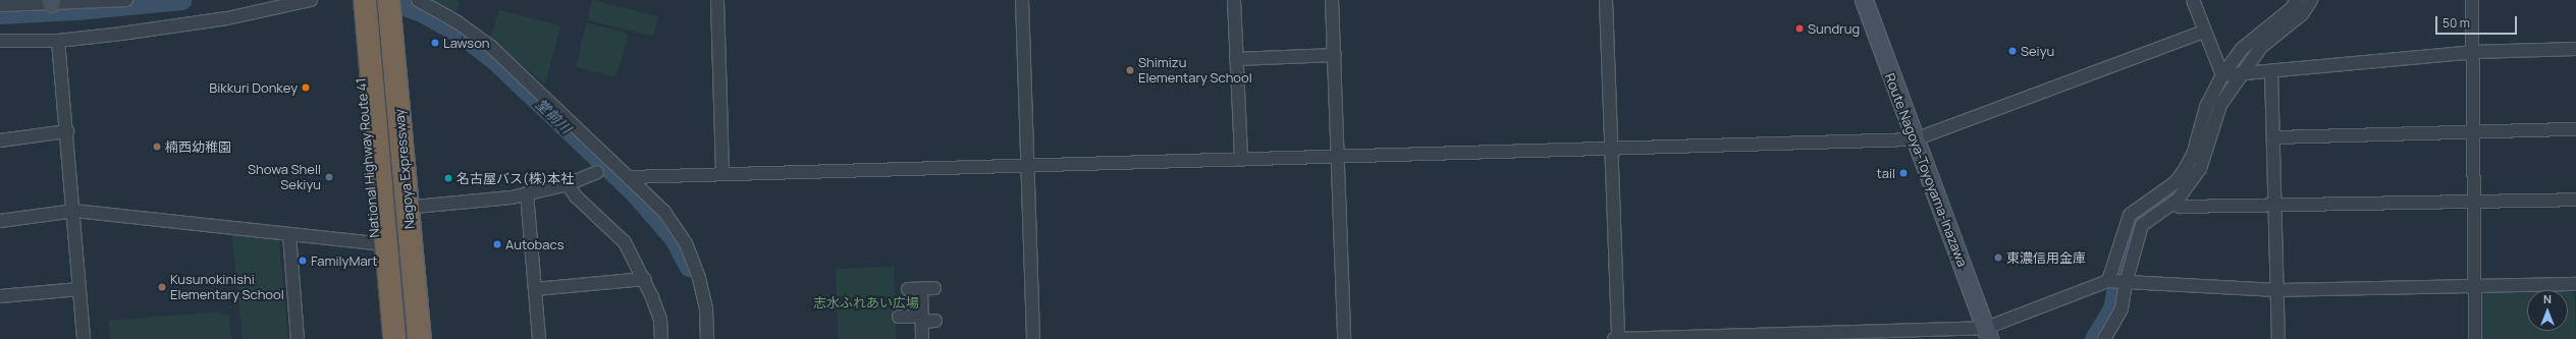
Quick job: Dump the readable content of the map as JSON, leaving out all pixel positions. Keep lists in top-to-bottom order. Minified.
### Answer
{"streets":{"highway":["National Highway Route 41","Nagoya Expressway"],"main road":["Route Nagoya-Toyoyama-Inazawa"]},"water":["堂前川"],"parks":["志水ふれあい広場"],"places":["Sundrug","Lawson","Seiyu","Shimizu Elementary School","Bikkuri Donkey","楠西幼稚園","tail","Showa Shell Sekiyu","名古屋バス(株)本社","Autobacs","東濃信用金庫","FamilyMart","Kusunokinishi Elementary School"],"scale_bar":"50 m","north":"top"}
